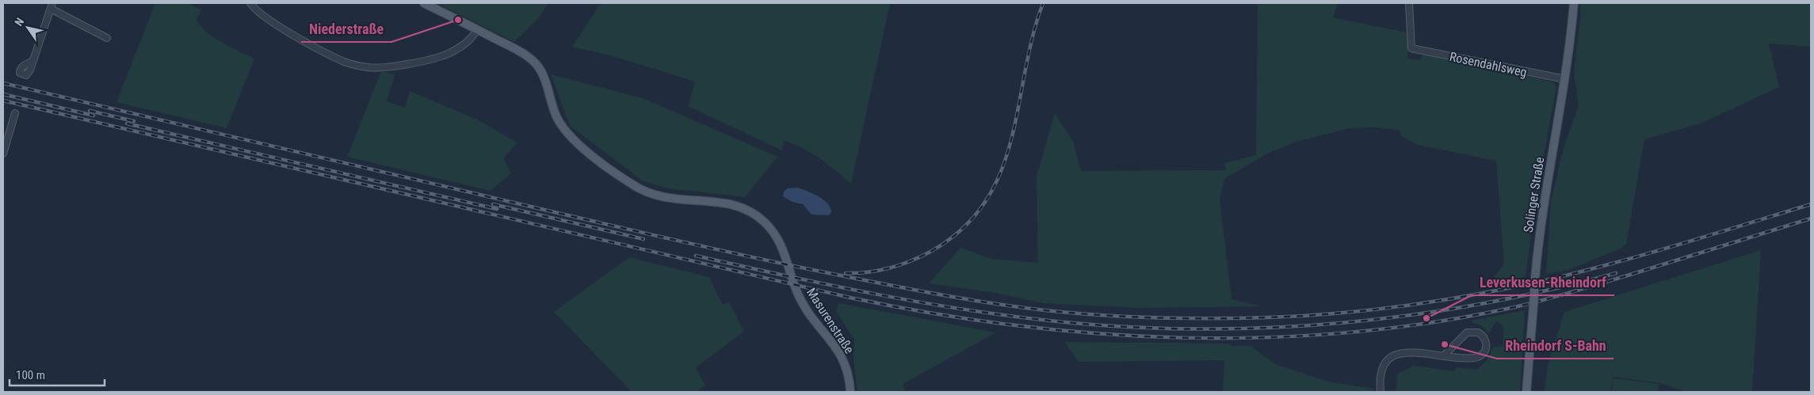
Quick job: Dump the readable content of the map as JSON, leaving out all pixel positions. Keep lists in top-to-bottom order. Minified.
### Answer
{"streets":{"main road":["Solinger Straße","Masurenstraße"],"street":["Rosendahlsweg"]},"crossings":[["Rosendahlsweg","Solinger Straße"]],"places":["Niederstraße","Leverkusen-Rheindorf","Rheindorf S-Bahn"],"scale_bar":"100 m","north":"top left"}
